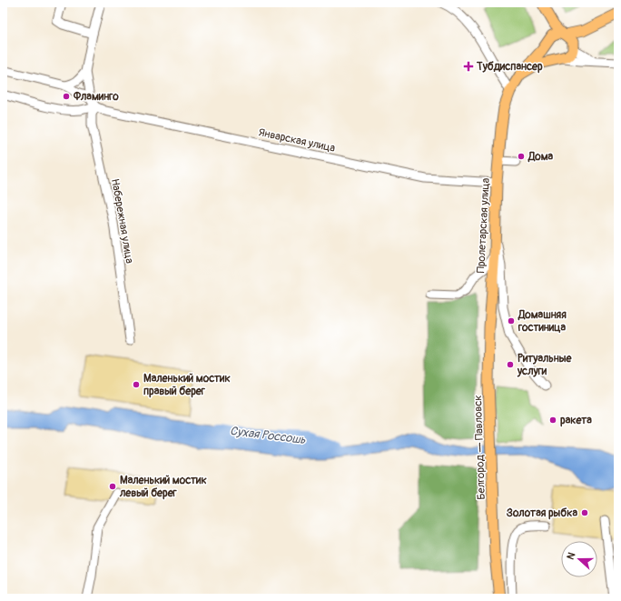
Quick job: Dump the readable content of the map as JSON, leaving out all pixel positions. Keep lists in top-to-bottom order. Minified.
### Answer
{"streets":{"main road":["Пролетарская улица","Белгород — Павловск"],"street":["Январская улица","Набережная улица"]},"crossings":[["Январская улица","Набережная улица"],["Январская улица","Пролетарская улица"],["Пролетарская улица","Белгород — Павловск"]],"water":["Сухая Россошь"],"places":{"health":["Тубдиспансер"],"other":["Фламинго","Дома","Домашняя гостиница","Ритуальные услуги","Маленький мостик правый берег","ракета","Маленький мостик левый берег","Золотая рыбка"]},"north":"left"}
